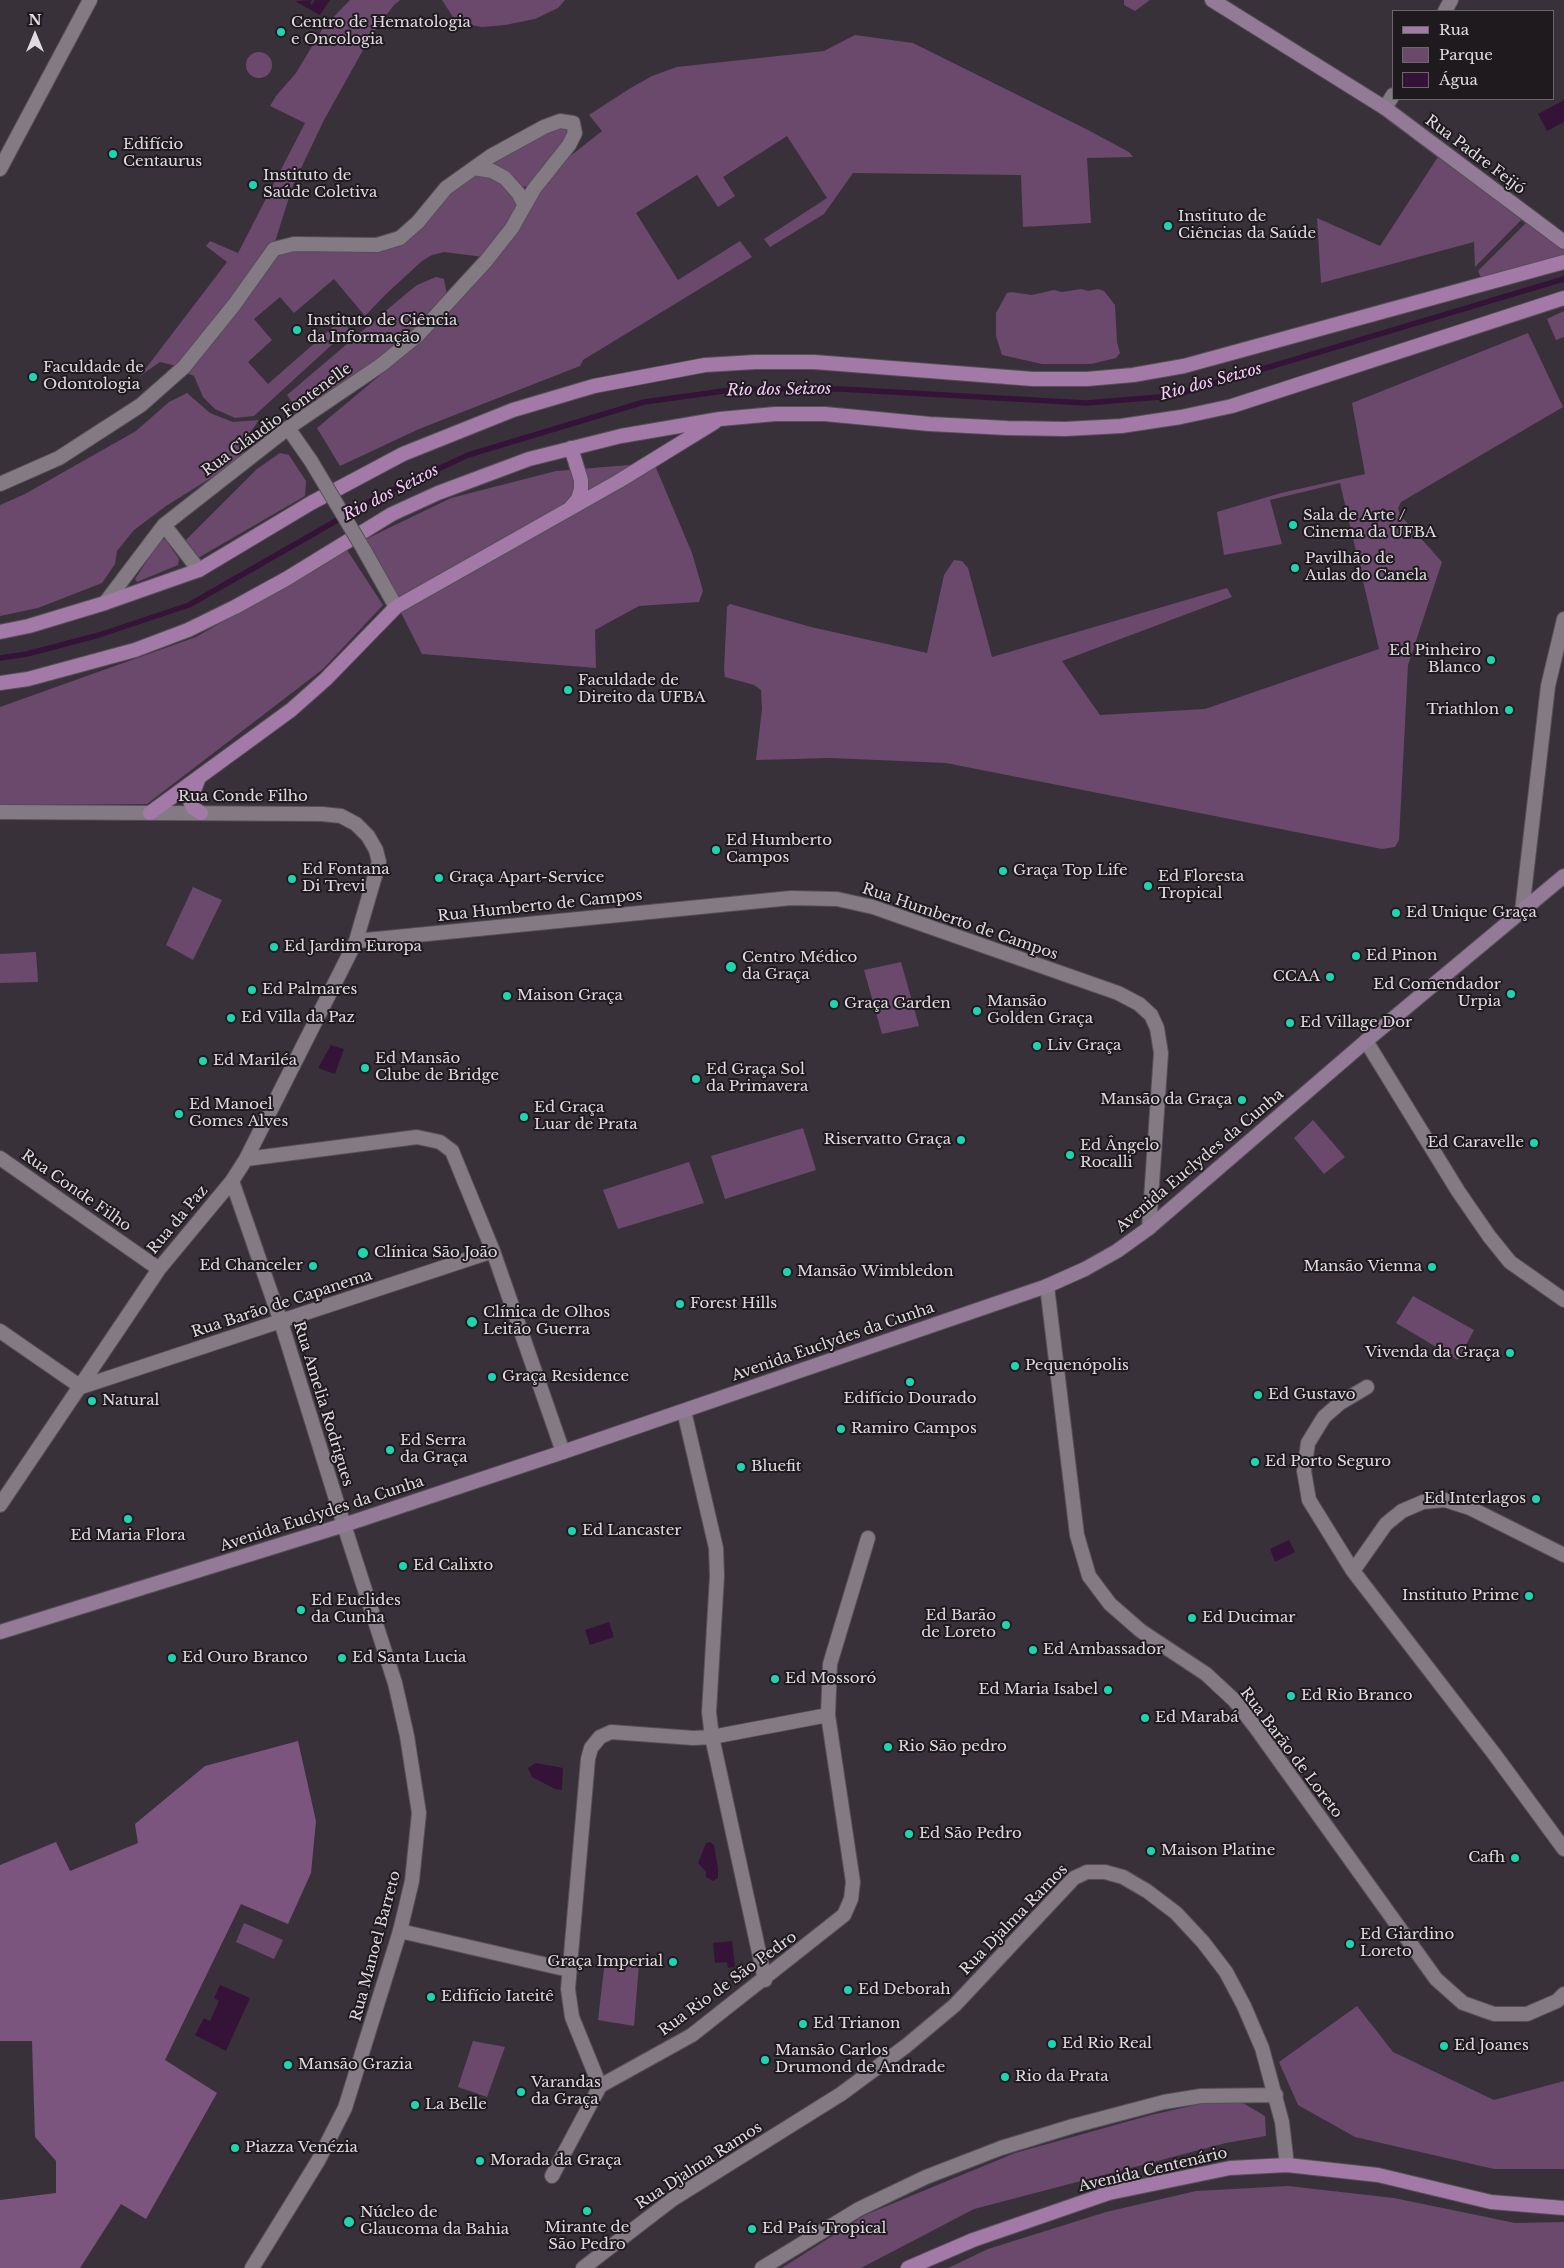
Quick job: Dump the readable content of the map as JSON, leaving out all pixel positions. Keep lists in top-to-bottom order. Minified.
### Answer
{"streets":{"main road":["Rua Padre Feijó","Avenida Euclydes da Cunha","Avenida Centenário"],"street":["Rua Cláudio Fontenelle","Rua Conde Filho","Rua Humberto de Campos","Rua da Paz","Rua Barão de Capanema","Rua Amelia Rodrigues","Rua Barão de Loreto","Rua Djalma Ramos","Rua Manoel Barreto","Rua Rio de São Pedro"]},"crossings":[["Rua Conde Filho","Rua Humberto de Campos"],["Rua Conde Filho","Rua da Paz"],["Rua Humberto de Campos","Avenida Euclydes da Cunha"],["Rua Humberto de Campos","Rua da Paz"],["Avenida Euclydes da Cunha","Rua Amelia Rodrigues"],["Avenida Euclydes da Cunha","Rua Barão de Loreto"],["Avenida Euclydes da Cunha","Rua Manoel Barreto"],["Rua da Paz","Rua Barão de Capanema"],["Rua da Paz","Rua Amelia Rodrigues"],["Rua Barão de Capanema","Rua Amelia Rodrigues"],["Rua Amelia Rodrigues","Rua Manoel Barreto"],["Rua Djalma Ramos","Avenida Centenário"]],"water":["Rio dos Seixos"],"places":["Centro de Hematologia e Oncologia","Edifício Centaurus","Instituto de Saúde Coletiva","Instituto de Ciências da Saúde","Instituto de Ciência da Informação","Faculdade de Odontologia","Sala de Arte / Cinema da UFBA","Pavilhão de Aulas do Canela","Ed Pinheiro Blanco","Faculdade de Direito da UFBA","Triathlon","Ed Humberto Campos","Graça Top Life","Graça Apart-Service","Ed Fontana Di Trevi","Ed Floresta Tropical","Ed Unique Graça","Ed Jardim Europa","Ed Pinon","Centro Médico da Graça","CCAA","Ed Palmares","Ed Comendador Urpia","Maison Graça","Graça Garden","Mansão Golden Graça","Ed Villa da Paz","Ed Village Dor","Liv Graça","Ed Mariléa","Ed Mansão Clube de Bridge","Ed Graça Sol da Primavera","Mansão da Graça","Ed Manoel Gomes Alves","Ed Graça Luar de Prata","Riservatto Graça","Ed Caravelle","Ed Ângelo Rocalli","Clínica São João","Ed Chanceler","Mansão Vienna","Mansão Wimbledon","Forest Hills","Clínica de Olhos Leitão Guerra","Vivenda da Graça","Pequenópolis","Graça Residence","Edifício Dourado","Ed Gustavo","Natural","Ramiro Campos","Ed Serra da Graça","Ed Porto Seguro","Bluefit","Ed Interlagos","Ed Maria Flora","Ed Lancaster","Ed Calixto","Instituto Prime","Ed Euclides da Cunha","Ed Ducimar","Ed Barão de Loreto","Ed Ambassador","Ed Ouro Branco","Ed Santa Lucia","Ed Mossoró","Ed Maria Isabel","Ed Rio Branco","Ed Marabá","Rio São pedro","Ed São Pedro","Maison Platine","Cafh","Ed Giardino Loreto","Graça Imperial","Ed Deborah","Edifício Iateitê","Ed Trianon","Ed Rio Real","Ed Joanes","Mansão Carlos Drumond de Andrade","Mansão Grazia","Rio da Prata","Varandas da Graça","La Belle","Piazza Venézia","Morada da Graça","Mirante de São Pedro","Núcleo de Glaucoma da Bahia","Ed País Tropical"],"legend":["Rua","Parque","Água"],"north":"top"}
